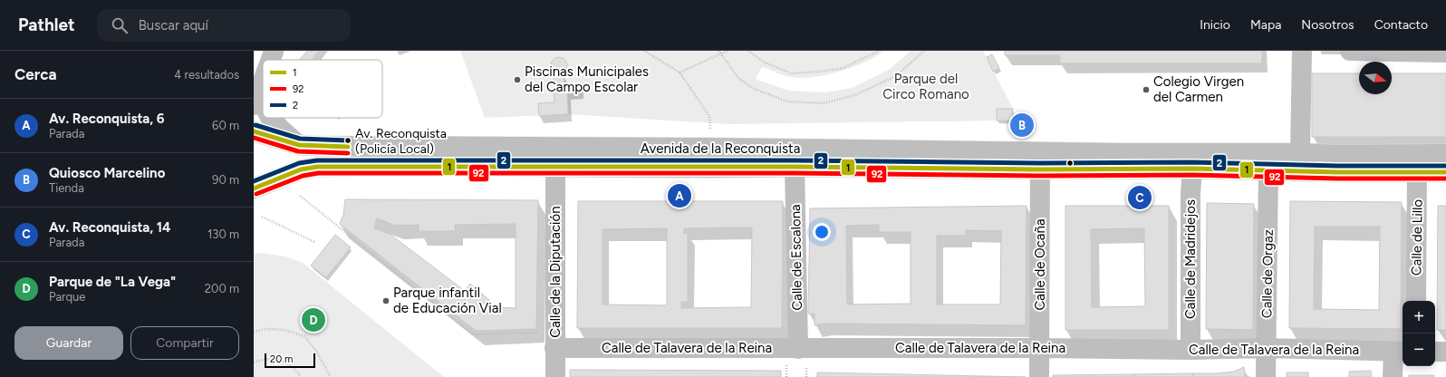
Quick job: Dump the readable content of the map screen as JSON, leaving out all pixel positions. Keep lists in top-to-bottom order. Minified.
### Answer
{"streets":{"main road":["Avenida de la Reconquista","Calle de Lillo","Calle de Escalona","Calle de Madridejos","Calle de Ocaña","Calle de la Diputación","Calle de Orgaz","Calle de Talavera de la Reina"]},"crossings":[["Avenida de la Reconquista","Calle de Lillo"],["Avenida de la Reconquista","Calle de Escalona"],["Avenida de la Reconquista","Calle de Madridejos"],["Avenida de la Reconquista","Calle de Ocaña"],["Avenida de la Reconquista","Calle de la Diputación"],["Avenida de la Reconquista","Calle de Orgaz"],["Calle de Escalona","Calle de Talavera de la Reina"],["Calle de Madridejos","Calle de Talavera de la Reina"],["Calle de Ocaña","Calle de Talavera de la Reina"],["Calle de la Diputación","Calle de Talavera de la Reina"],["Calle de Orgaz","Calle de Talavera de la Reina"]],"parks":["Parque del Circo Romano"],"places":["Piscinas Municipales del Campo Escolar","Colegio Virgen del Carmen","Av. Reconquista (Policía Local)","Parque infantil de Educación Vial"],"lines":["transit line 2","transit line 1","transit line 92"],"legend":["1","92","2"],"scale_bar":"20 m","north":"right","page":{"header":"Pathlet","search":"Buscar aquí","nav":["Inicio","Mapa","Nosotros","Contacto"],"heading":["Cerca","4 resultados"],"list":[{"mark":"A","name":"Av. Reconquista, 6","note":"Parada","value":"60 m"},{"mark":"B","name":"Quiosco Marcelino","note":"Tienda","value":"90 m"},{"mark":"C","name":"Av. Reconquista, 14","note":"Parada","value":"130 m"},{"mark":"D","name":"Parque de \"La Vega\"","note":"Parque","value":"200 m"}],"pins":["B","A","C","D"],"map_buttons":["+","−"],"buttons":["Guardar","Compartir"],"scale":"20 m"}}
